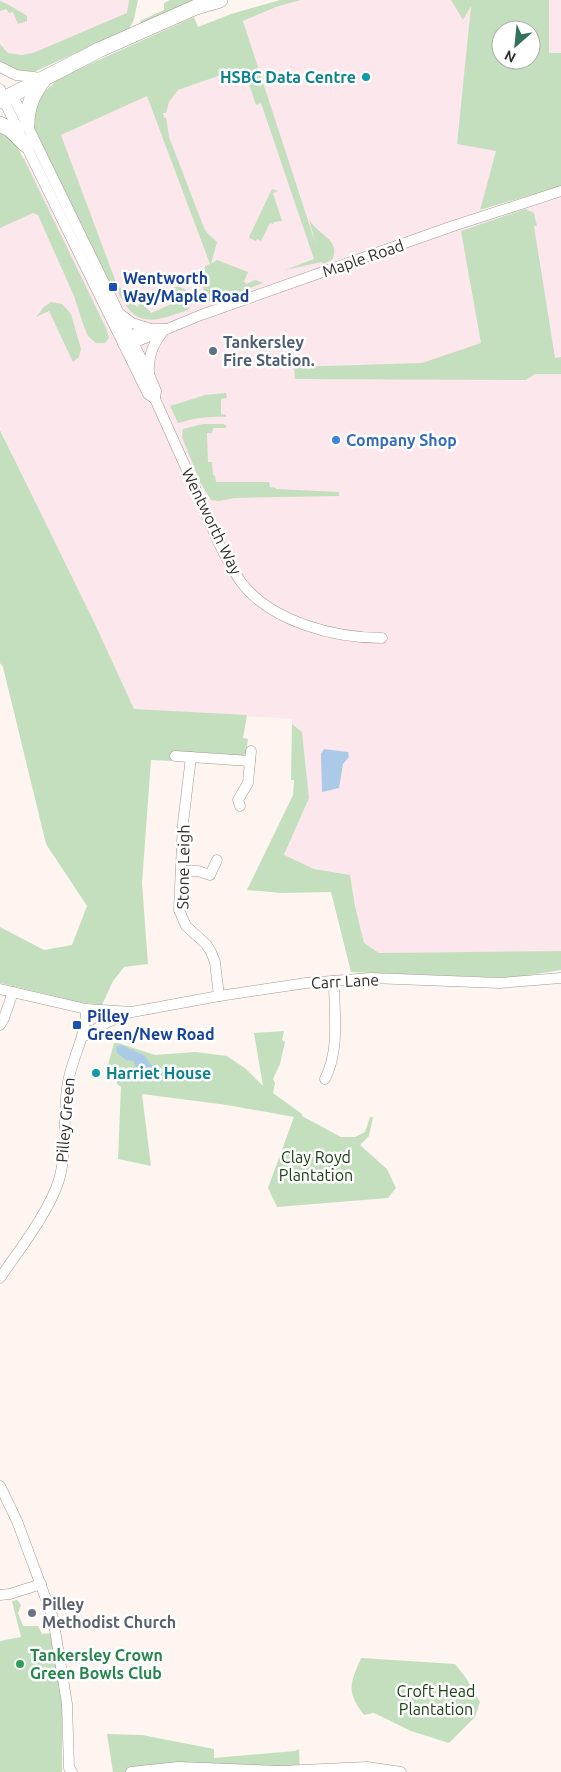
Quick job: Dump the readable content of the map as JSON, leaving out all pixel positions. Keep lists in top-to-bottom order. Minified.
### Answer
{"streets":{"street":["Maple Road","Wentworth Way","Stone Leigh","Carr Lane","Pilley Green"]},"crossings":[["Maple Road","Wentworth Way"],["Stone Leigh","Carr Lane"],["Carr Lane","Pilley Green"]],"parks":["Clay Royd Plantation","Croft Head Plantation"],"places":{"other":["HSBC Data Centre","Tankersley Fire Station.","Company Shop","Harriet House","Pilley Methodist Church","Tankersley Crown Green Bowls Club"],"transit":["Wentworth Way/Maple Road","Pilley Green/New Road"]},"north":"bottom left"}
